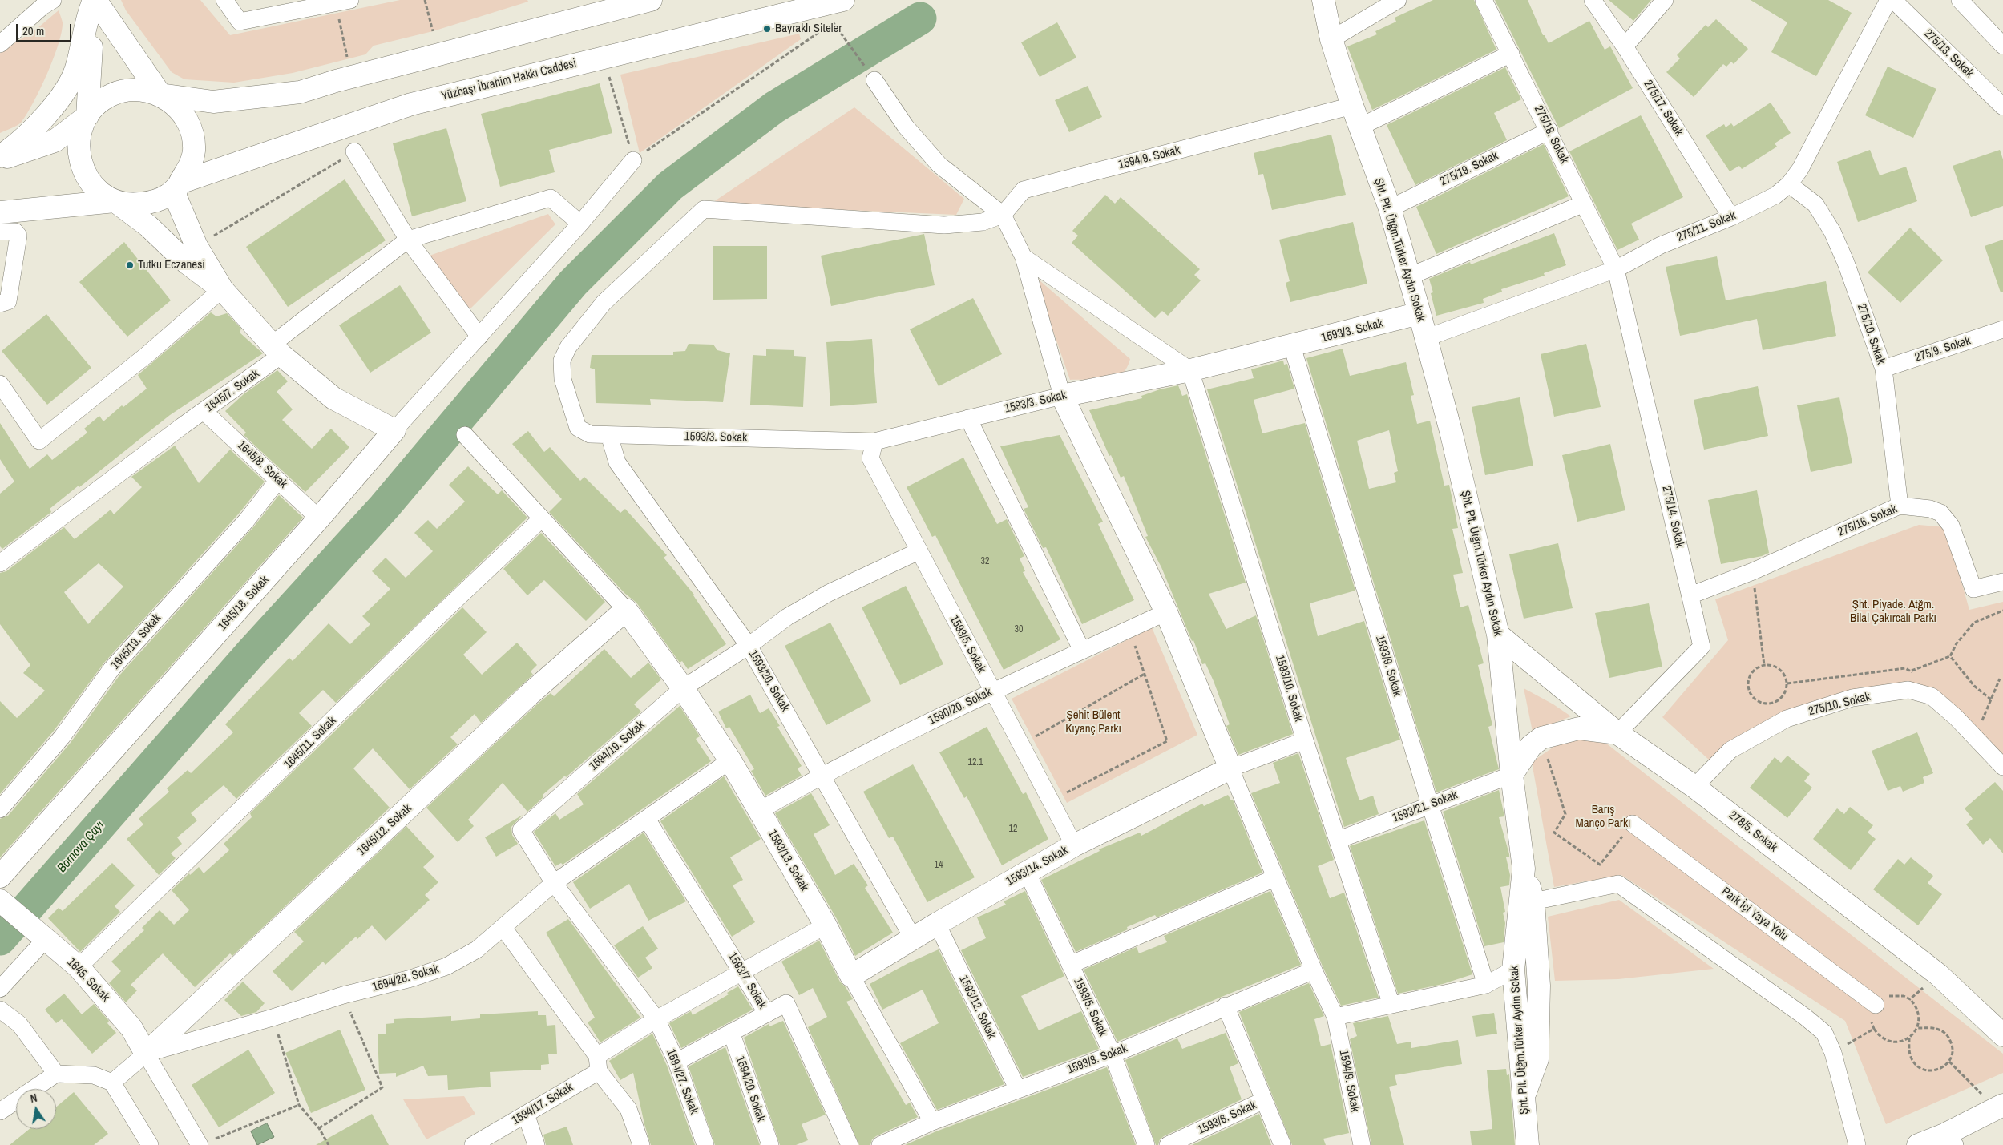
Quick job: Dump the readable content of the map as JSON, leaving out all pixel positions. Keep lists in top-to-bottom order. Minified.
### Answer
{"streets":{"street":["275/13. Sokak","Yüzbaşı İbrahim Hakkı Caddesi","275/17. Sokak","275/18. Sokak","1594/9. Sokak","275/19. Sokak","275/11. Sokak","Şht. Plt. Ütğm.Türker Aydın Sokak","1593/3. Sokak","275/10. Sokak","275/9. Sokak","1645/7. Sokak","1645/8. Sokak","275/14. Sokak","275/16. Sokak","1645/18. Sokak","1645/19. Sokak","1593/5. Sokak","1593/9. Sokak","1593/20. Sokak","1593/10. Sokak","1590/20. Sokak","1645/11. Sokak","1594/19. Sokak","1593/21. Sokak","1645/12. Sokak","278/5. Sokak","1593/13. Sokak","1593/14. Sokak","Park İçi Yaya Yolu","1594/28. Sokak","1645. Sokak","1593/7. Sokak","1593/12. Sokak","1593/8. Sokak","1594/27. Sokak","1594/20. Sokak","1594/17. Sokak","1593/6. Sokak"]},"crossings":[["275/17. Sokak","275/11. Sokak"],["275/18. Sokak","275/19. Sokak"],["275/18. Sokak","275/11. Sokak"],["275/18. Sokak","275/14. Sokak"],["1594/9. Sokak","Şht. Plt. Ütğm.Türker Aydın Sokak"],["1594/9. Sokak","1593/3. Sokak"],["1594/9. Sokak","1593/14. Sokak"],["1594/9. Sokak","1593/8. Sokak"],["275/19. Sokak","Şht. Plt. Ütğm.Türker Aydın Sokak"],["275/11. Sokak","Şht. Plt. Ütğm.Türker Aydın Sokak"],["275/11. Sokak","275/10. Sokak"],["275/11. Sokak","275/14. Sokak"],["Şht. Plt. Ütğm.Türker Aydın Sokak","1593/3. Sokak"],["Şht. Plt. Ütğm.Türker Aydın Sokak","1593/21. Sokak"],["Şht. Plt. Ütğm.Türker Aydın Sokak","278/5. Sokak"],["1593/3. Sokak","1593/5. Sokak"],["1593/3. Sokak","1593/9. Sokak"],["1593/3. Sokak","1593/20. Sokak"],["1593/3. Sokak","1593/10. Sokak"],["275/10. Sokak","275/9. Sokak"],["275/10. Sokak","275/16. Sokak"],["275/10. Sokak","278/5. Sokak"],["1645/7. Sokak","1645/8. Sokak"],["1645/8. Sokak","1645/18. Sokak"],["1645/8. Sokak","1645/19. Sokak"],["275/14. Sokak","275/16. Sokak"],["275/14. Sokak","278/5. Sokak"],["1593/5. Sokak","1590/20. Sokak"],["1593/5. Sokak","1594/19. Sokak"],["1593/5. Sokak","1593/14. Sokak"],["1593/5. Sokak","1593/8. Sokak"],["1593/9. Sokak","1593/21. Sokak"],["1593/20. Sokak","1590/20. Sokak"],["1593/20. Sokak","1594/19. Sokak"],["1593/20. Sokak","1593/14. Sokak"],["1593/10. Sokak","1593/21. Sokak"],["1590/20. Sokak","1593/13. Sokak"],["1645/11. Sokak","1645. Sokak"],["1594/19. Sokak","1593/13. Sokak"],["1594/19. Sokak","1594/28. Sokak"],["1594/19. Sokak","1594/27. Sokak"],["1594/19. Sokak","1594/17. Sokak"],["1645/12. Sokak","1593/13. Sokak"],["1645/12. Sokak","1594/28. Sokak"],["1645/12. Sokak","1645. Sokak"],["1593/13. Sokak","1593/14. Sokak"],["1593/13. Sokak","1594/28. Sokak"],["1593/13. Sokak","1593/8. Sokak"],["1593/13. Sokak","1594/17. Sokak"],["1593/14. Sokak","1593/12. Sokak"],["1594/28. Sokak","1645. Sokak"],["1594/28. Sokak","1593/7. Sokak"],["1593/7. Sokak","1594/17. Sokak"],["1593/12. Sokak","1593/8. Sokak"],["1594/27. Sokak","1594/17. Sokak"]],"water":["Bornova Çayı"],"parks":["Şht. Piyade. Atğm. Bilal Çakırcalı Parkı","Şehit Bülent Kıyanç Parkı","Barış Manço Parkı"],"places":["Bayraklı Siteler","Tutku Eczanesi"],"house_numbers":["32","30","12.1","12","14"],"scale_bar":"20 m","north":"top"}
